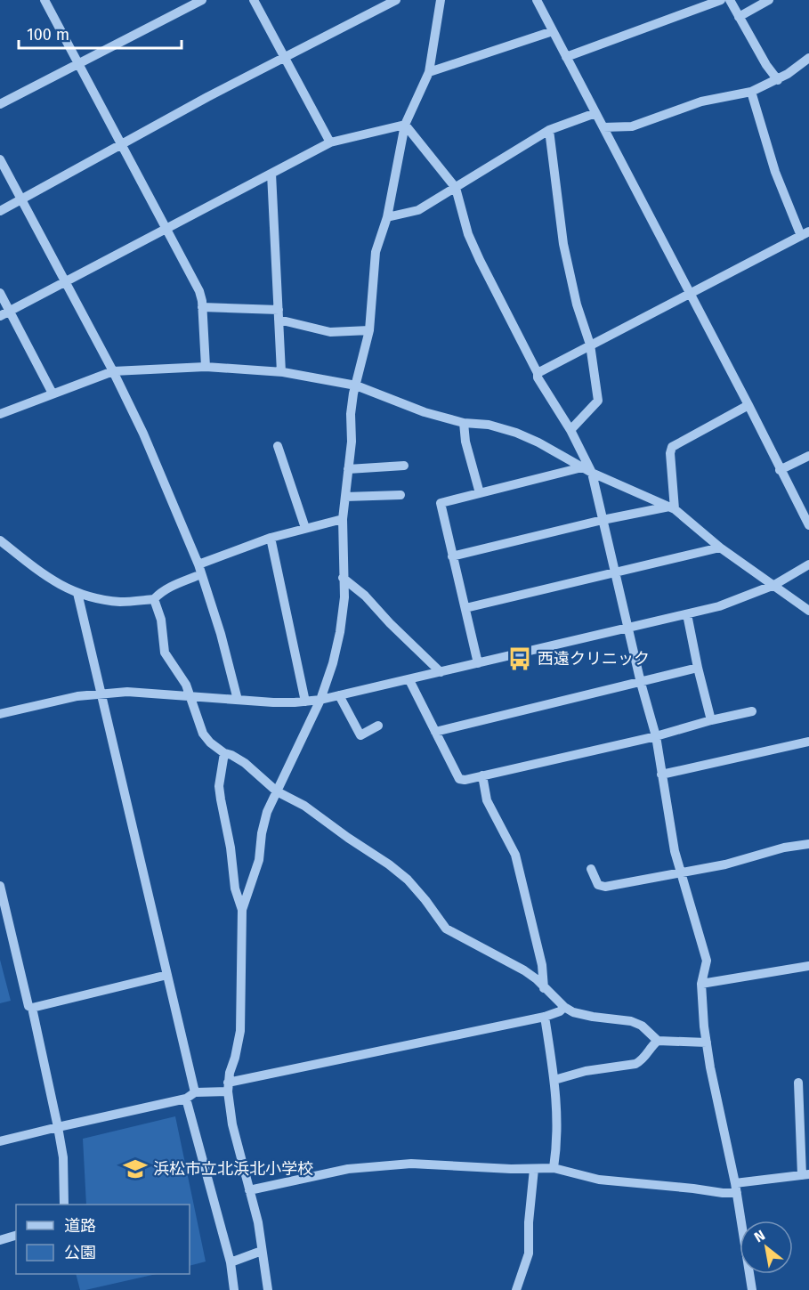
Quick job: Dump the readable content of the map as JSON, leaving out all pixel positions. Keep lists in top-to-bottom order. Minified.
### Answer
{"places":{"bus stop":["西遠クリニック"],"school or university":["浜松市立北浜北小学校"]},"legend":["道路","公園"],"scale_bar":"100 m","north":"top left"}
